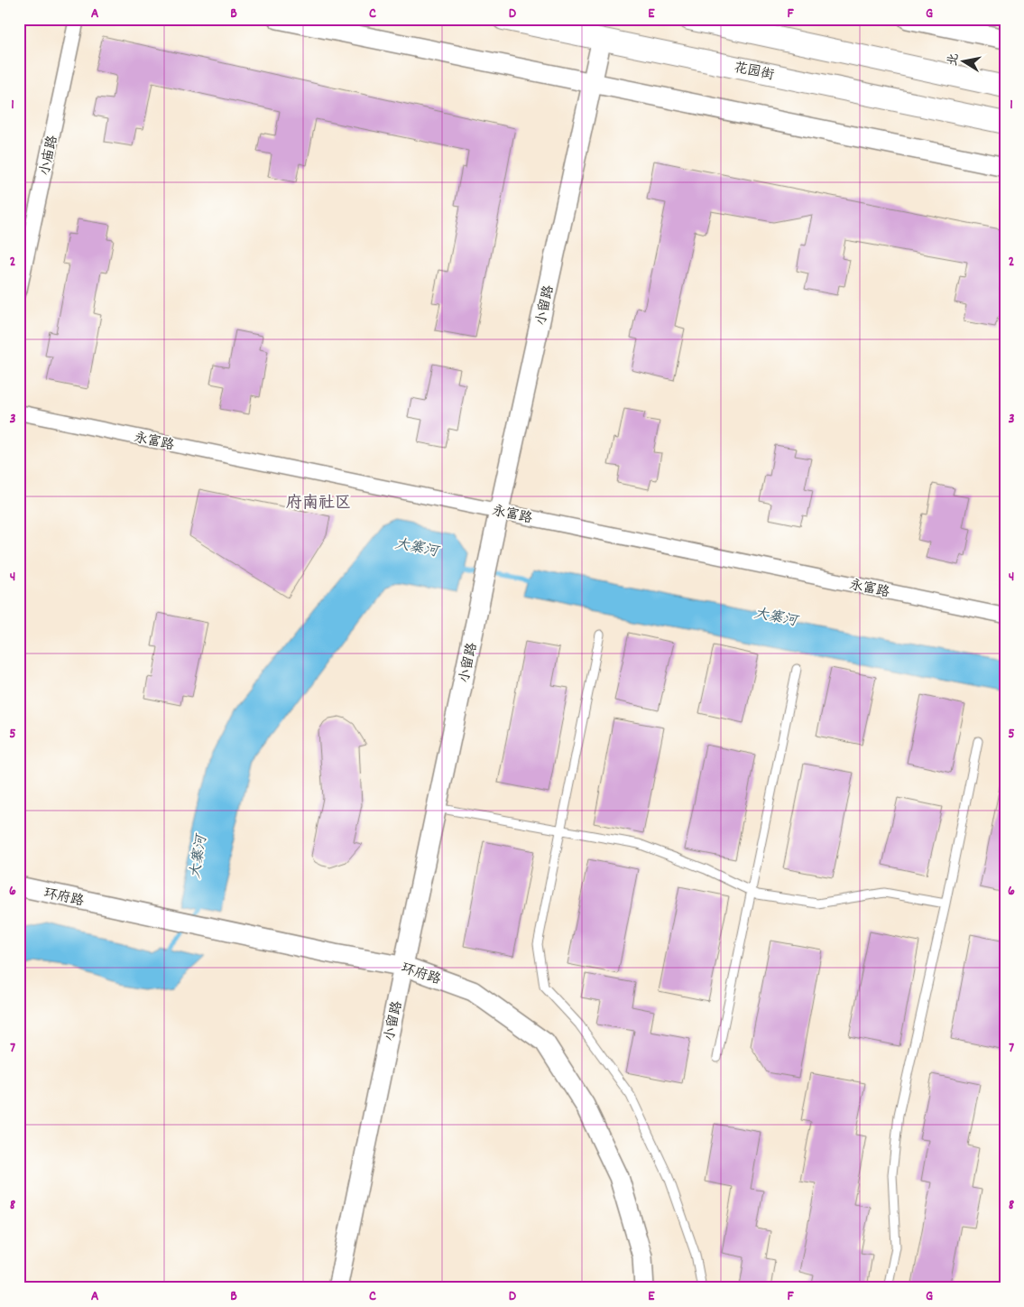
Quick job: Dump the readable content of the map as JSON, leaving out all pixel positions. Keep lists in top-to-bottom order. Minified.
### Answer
{"streets":{"main road":["花园街"],"street":["小庙路","小留路","永富路","环府路"]},"crossings":[["花园街","小留路"],["小留路","永富路"],["小留路","环府路"]],"districts":["府南社区"],"water":["大寨河"],"north":"left","grid":{"columns":["A","B","C","D","E","F","G"],"rows":["1","2","3","4","5","6","7","8"]}}
